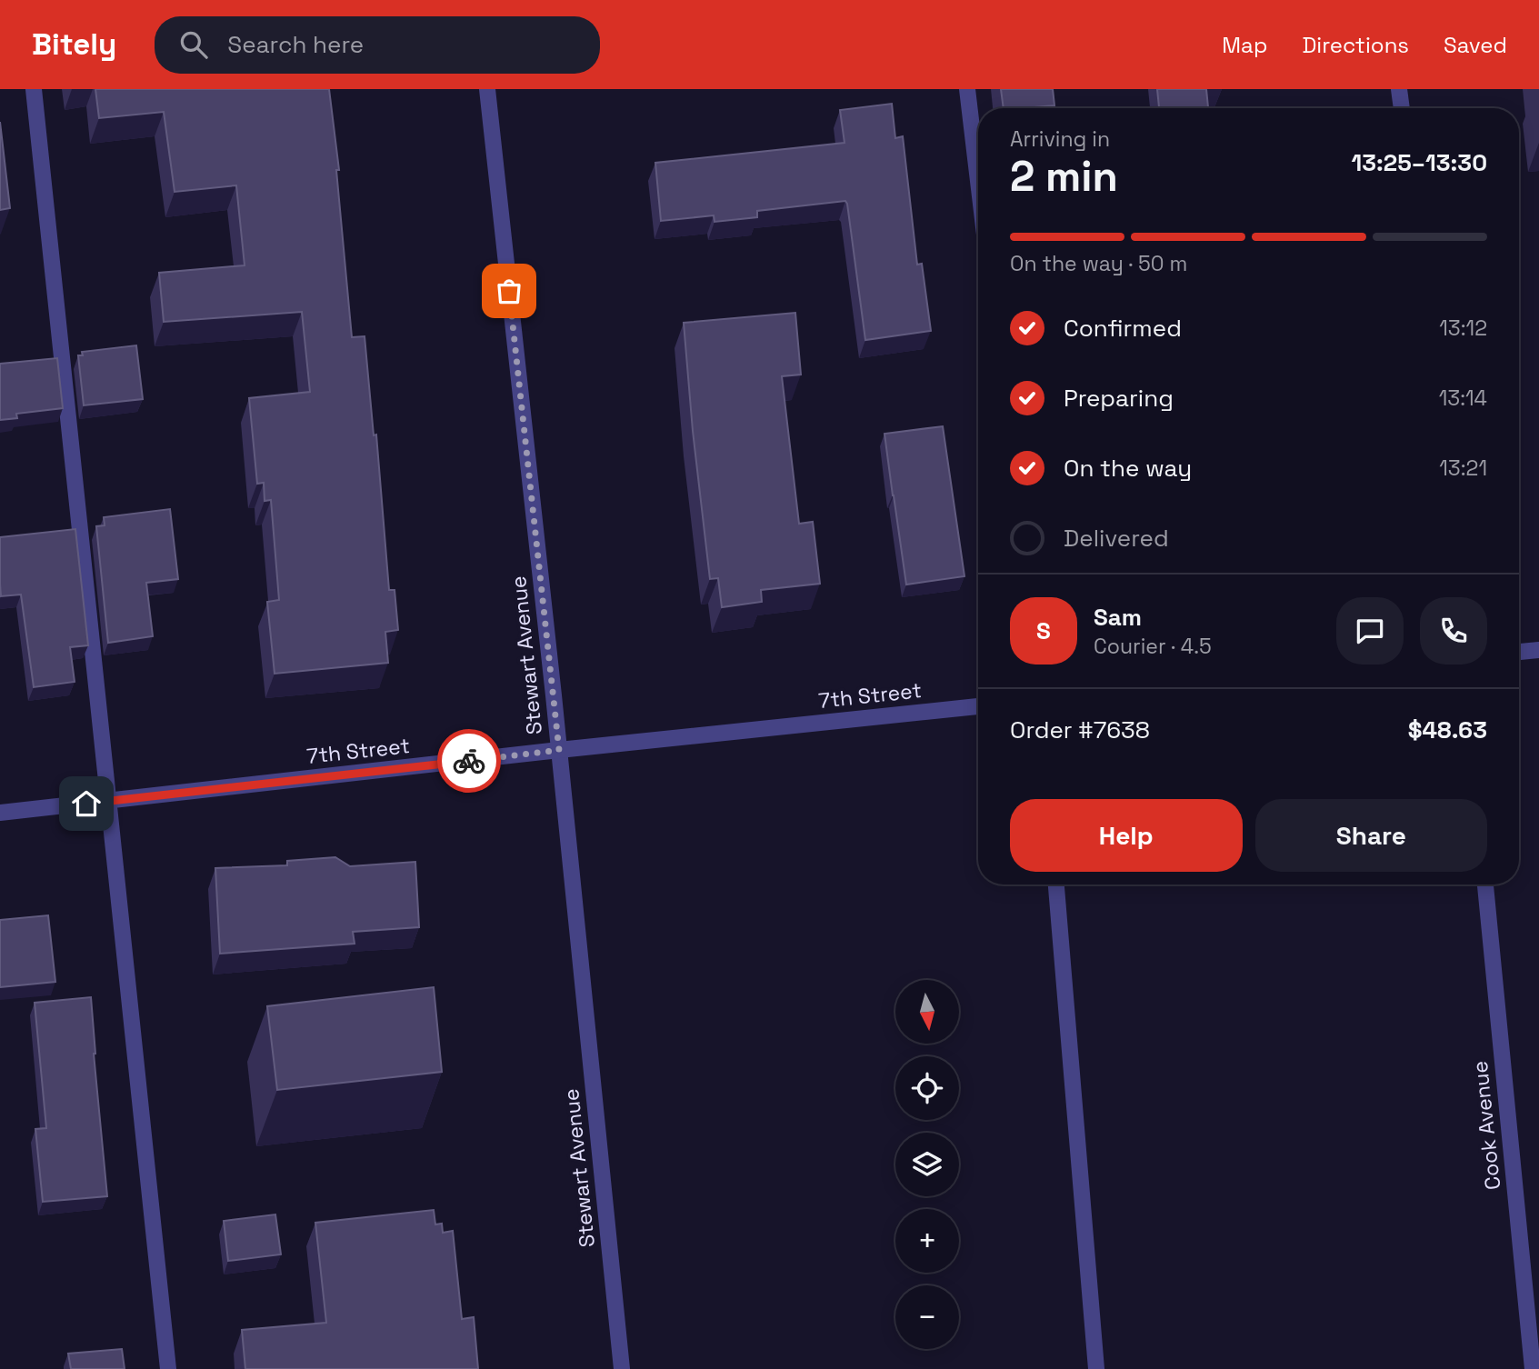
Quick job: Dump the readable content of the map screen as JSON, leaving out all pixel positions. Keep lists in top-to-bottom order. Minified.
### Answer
{"streets":{"street":["Stewart Avenue","7th Street","Cook Avenue"]},"crossings":[["Stewart Avenue","7th Street"]],"north":"bottom","page":{"header":"Bitely","search":"Search here","nav":["Map","Directions","Saved"],"heading":["2 min","Arriving in","13:25–13:30"],"panel":["Sam","Courier · 4.5","Order #7638","$48.63"],"bar":"On the way · 50 m","list":[["Confirmed","13:12"],["Preparing","13:14"],["On the way","13:21"],"Delivered"],"round":"S","buttons":["Help","Share"],"map_buttons":["+","−"]}}
